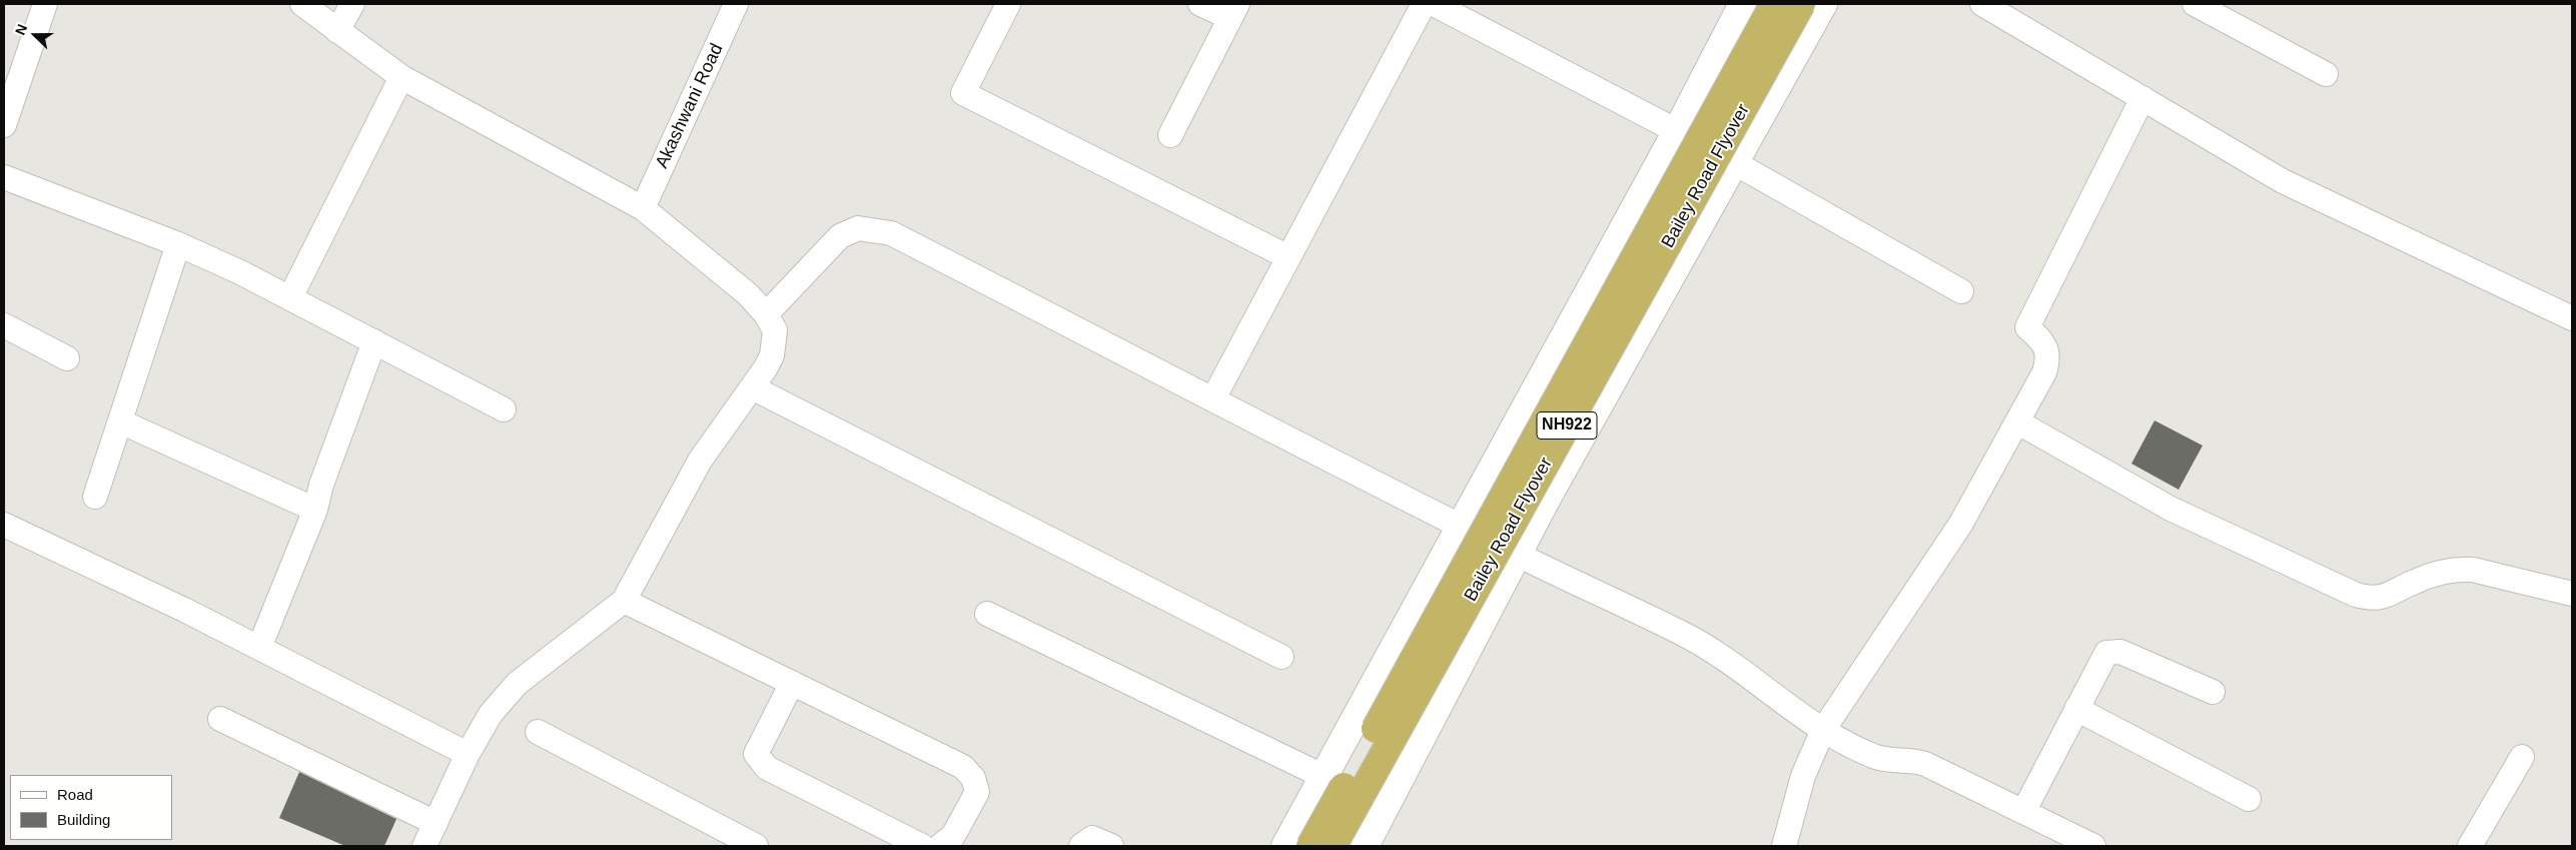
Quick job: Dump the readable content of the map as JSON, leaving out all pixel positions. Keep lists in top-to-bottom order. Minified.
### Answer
{"streets":{"highway":["Bailey Road Flyover","NH922"],"street":["Akashwani Road"]},"legend":["Road","Building"],"north":"left"}
